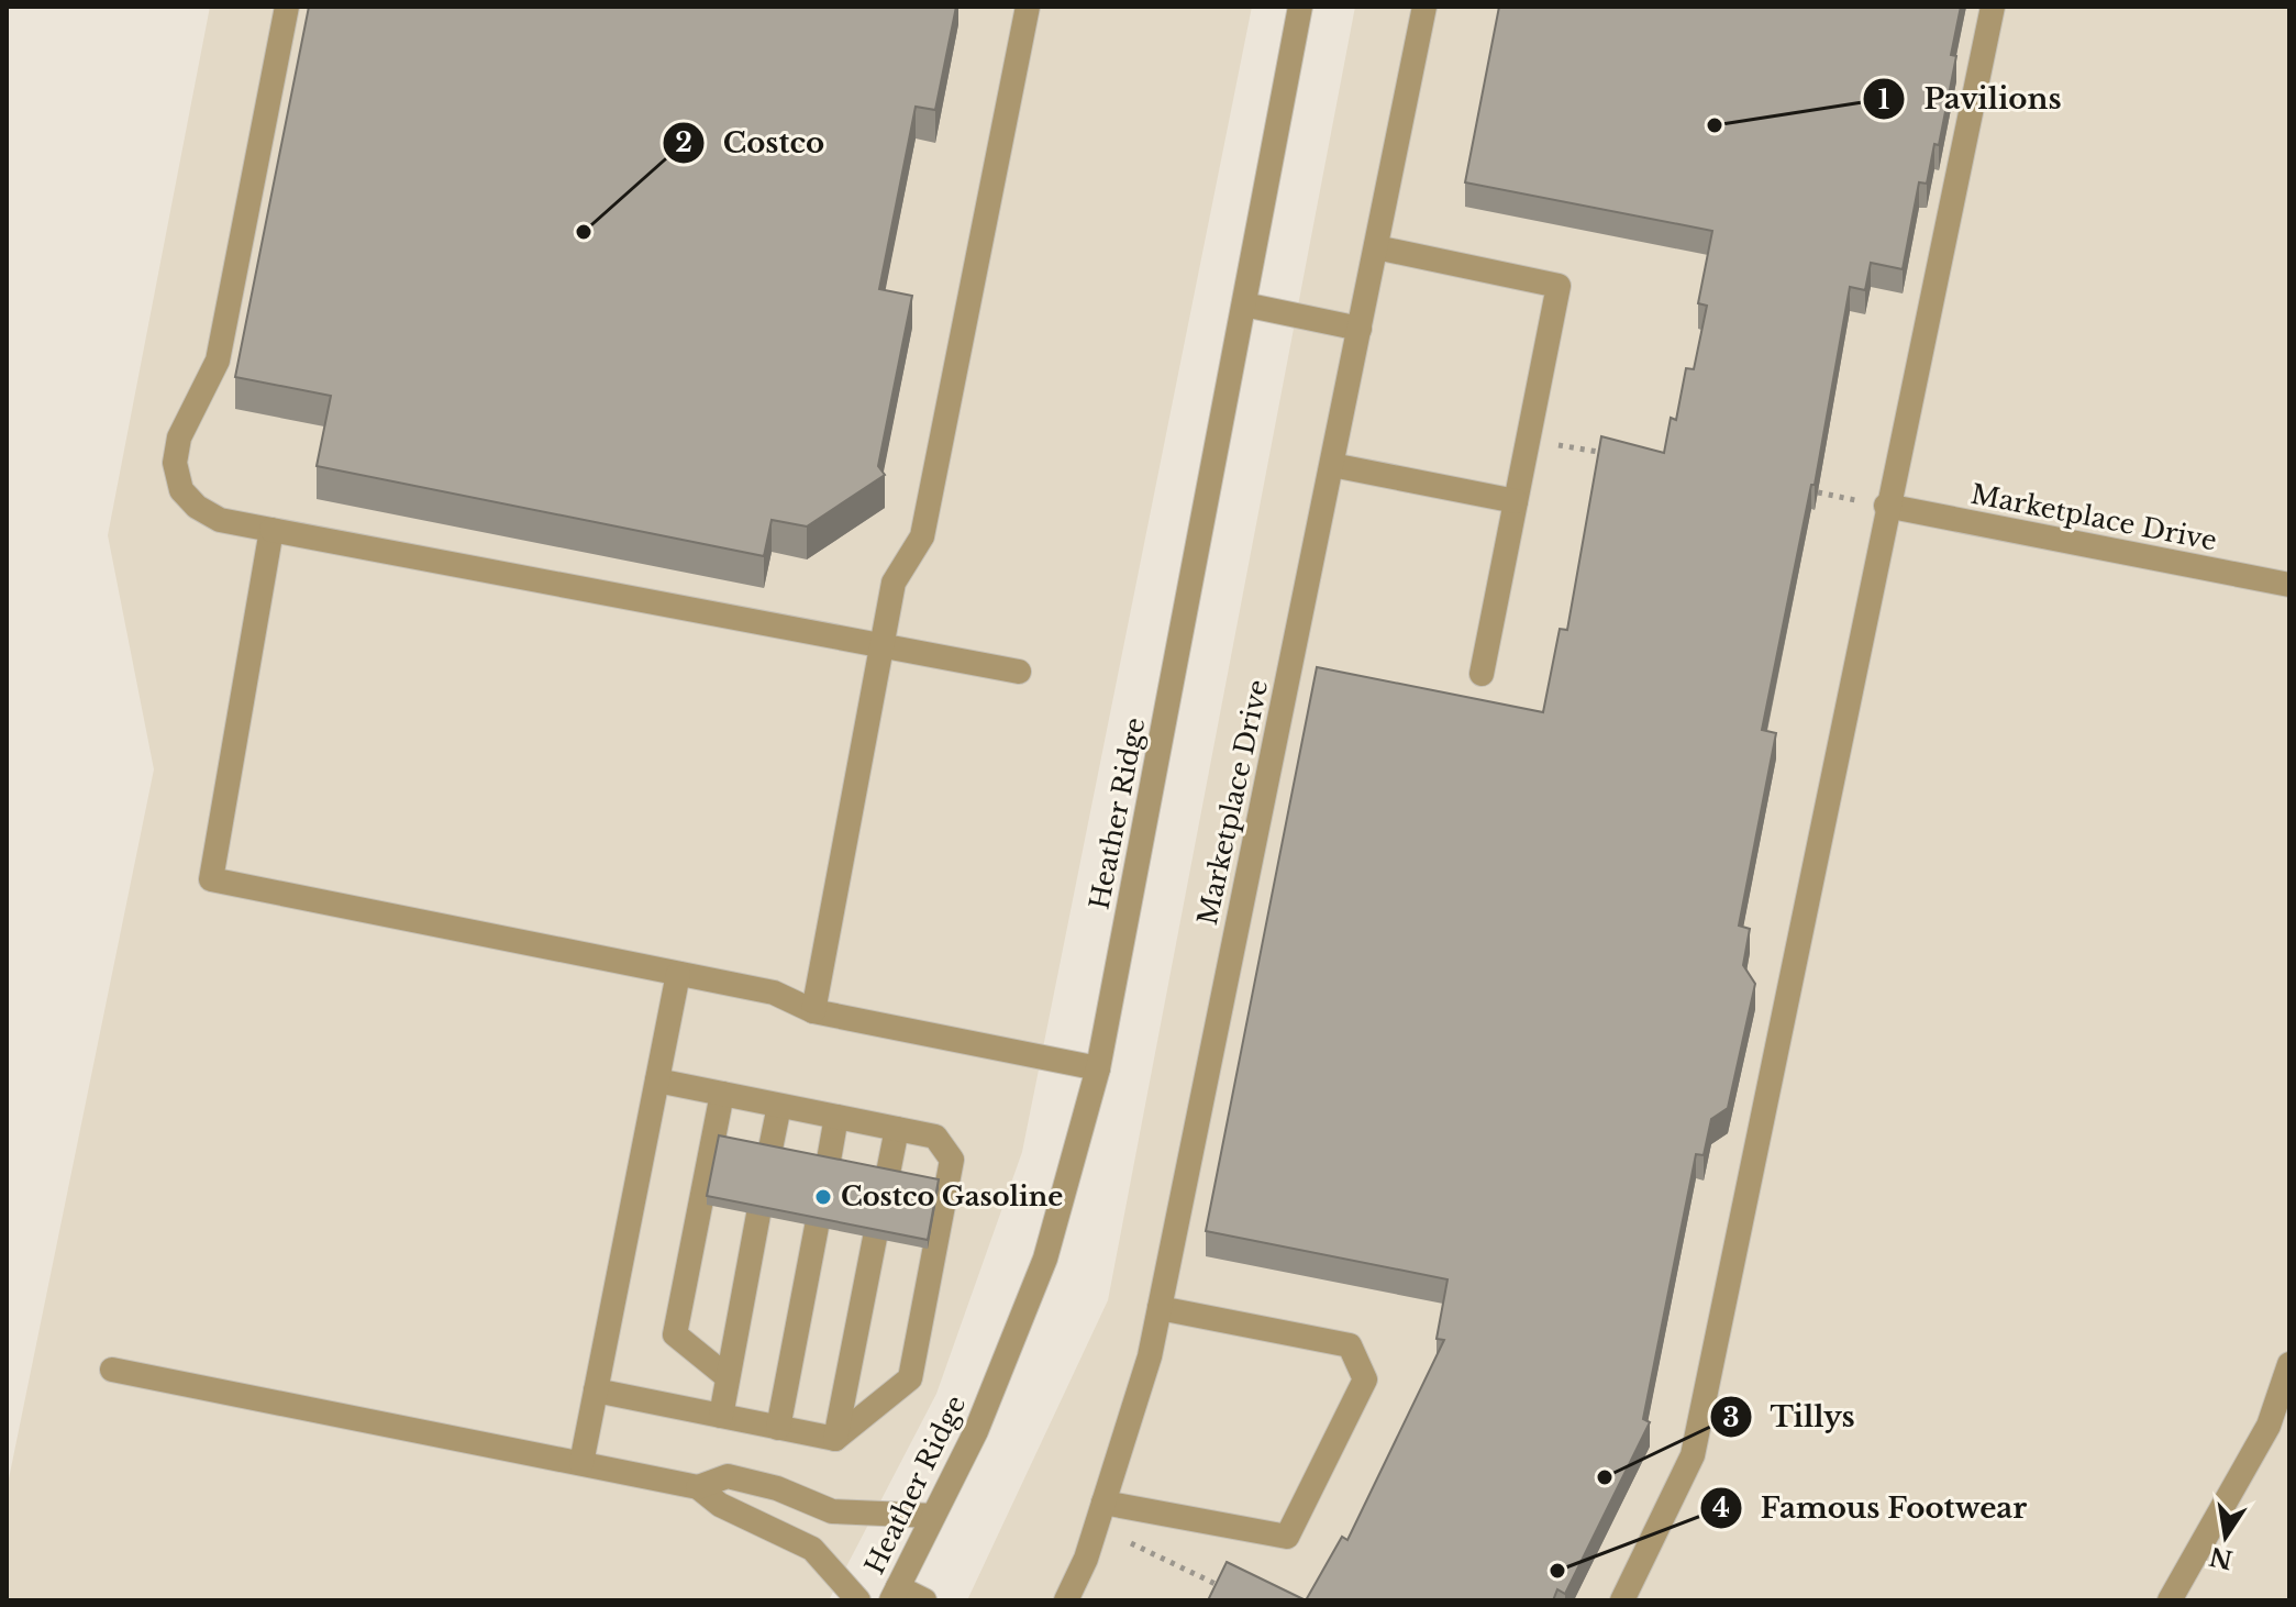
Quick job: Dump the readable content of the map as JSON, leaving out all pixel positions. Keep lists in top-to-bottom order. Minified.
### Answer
{"streets":{"street":["Marketplace Drive","Heather Ridge"]},"places":["Pavilions","Costco","Costco Gasoline","Tillys","Famous Footwear"],"north":"bottom"}
